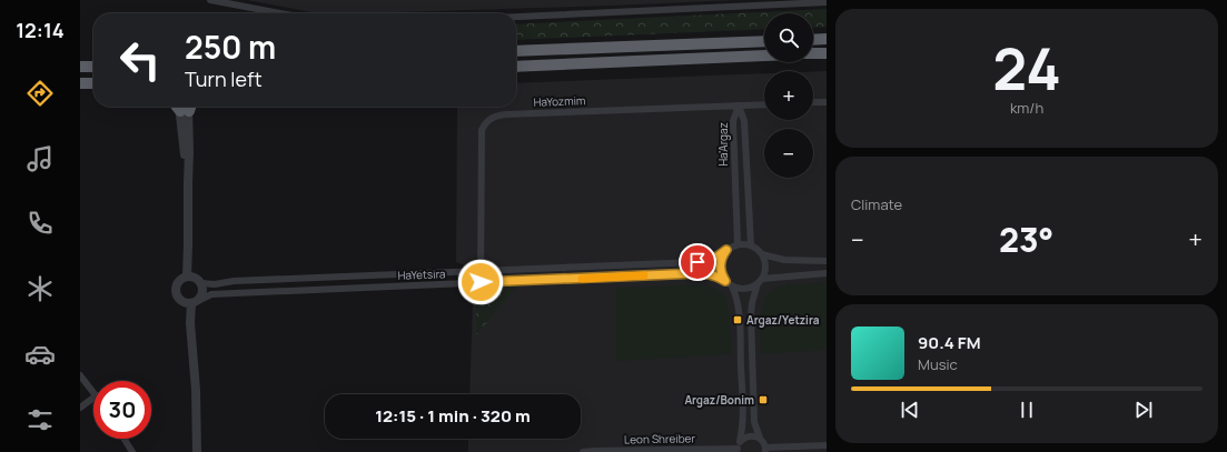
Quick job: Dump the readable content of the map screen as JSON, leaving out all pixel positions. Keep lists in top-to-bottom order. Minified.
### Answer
{"streets":{"street":["HaYozmim","Ha'Argaz","HaYetsira","Leon Shreiber"]},"crossings":[["HaYozmim","Ha'Argaz"],["HaYozmim","HaYetsira"],["Ha'Argaz","HaYetsira"]],"places":{"transit":["Argaz/Yetzira","Argaz/Bonim"]},"page":{"tabs":"12:14","tile":[["24","km/h"],"Climate"],"map_buttons":["+","−"],"turn":["250 m","Turn left"],"heat":["−","23°","+"],"song":["90.4 FM","Music"],"limit":"30","trip":"12:15 · 1 min · 320 m"}}
